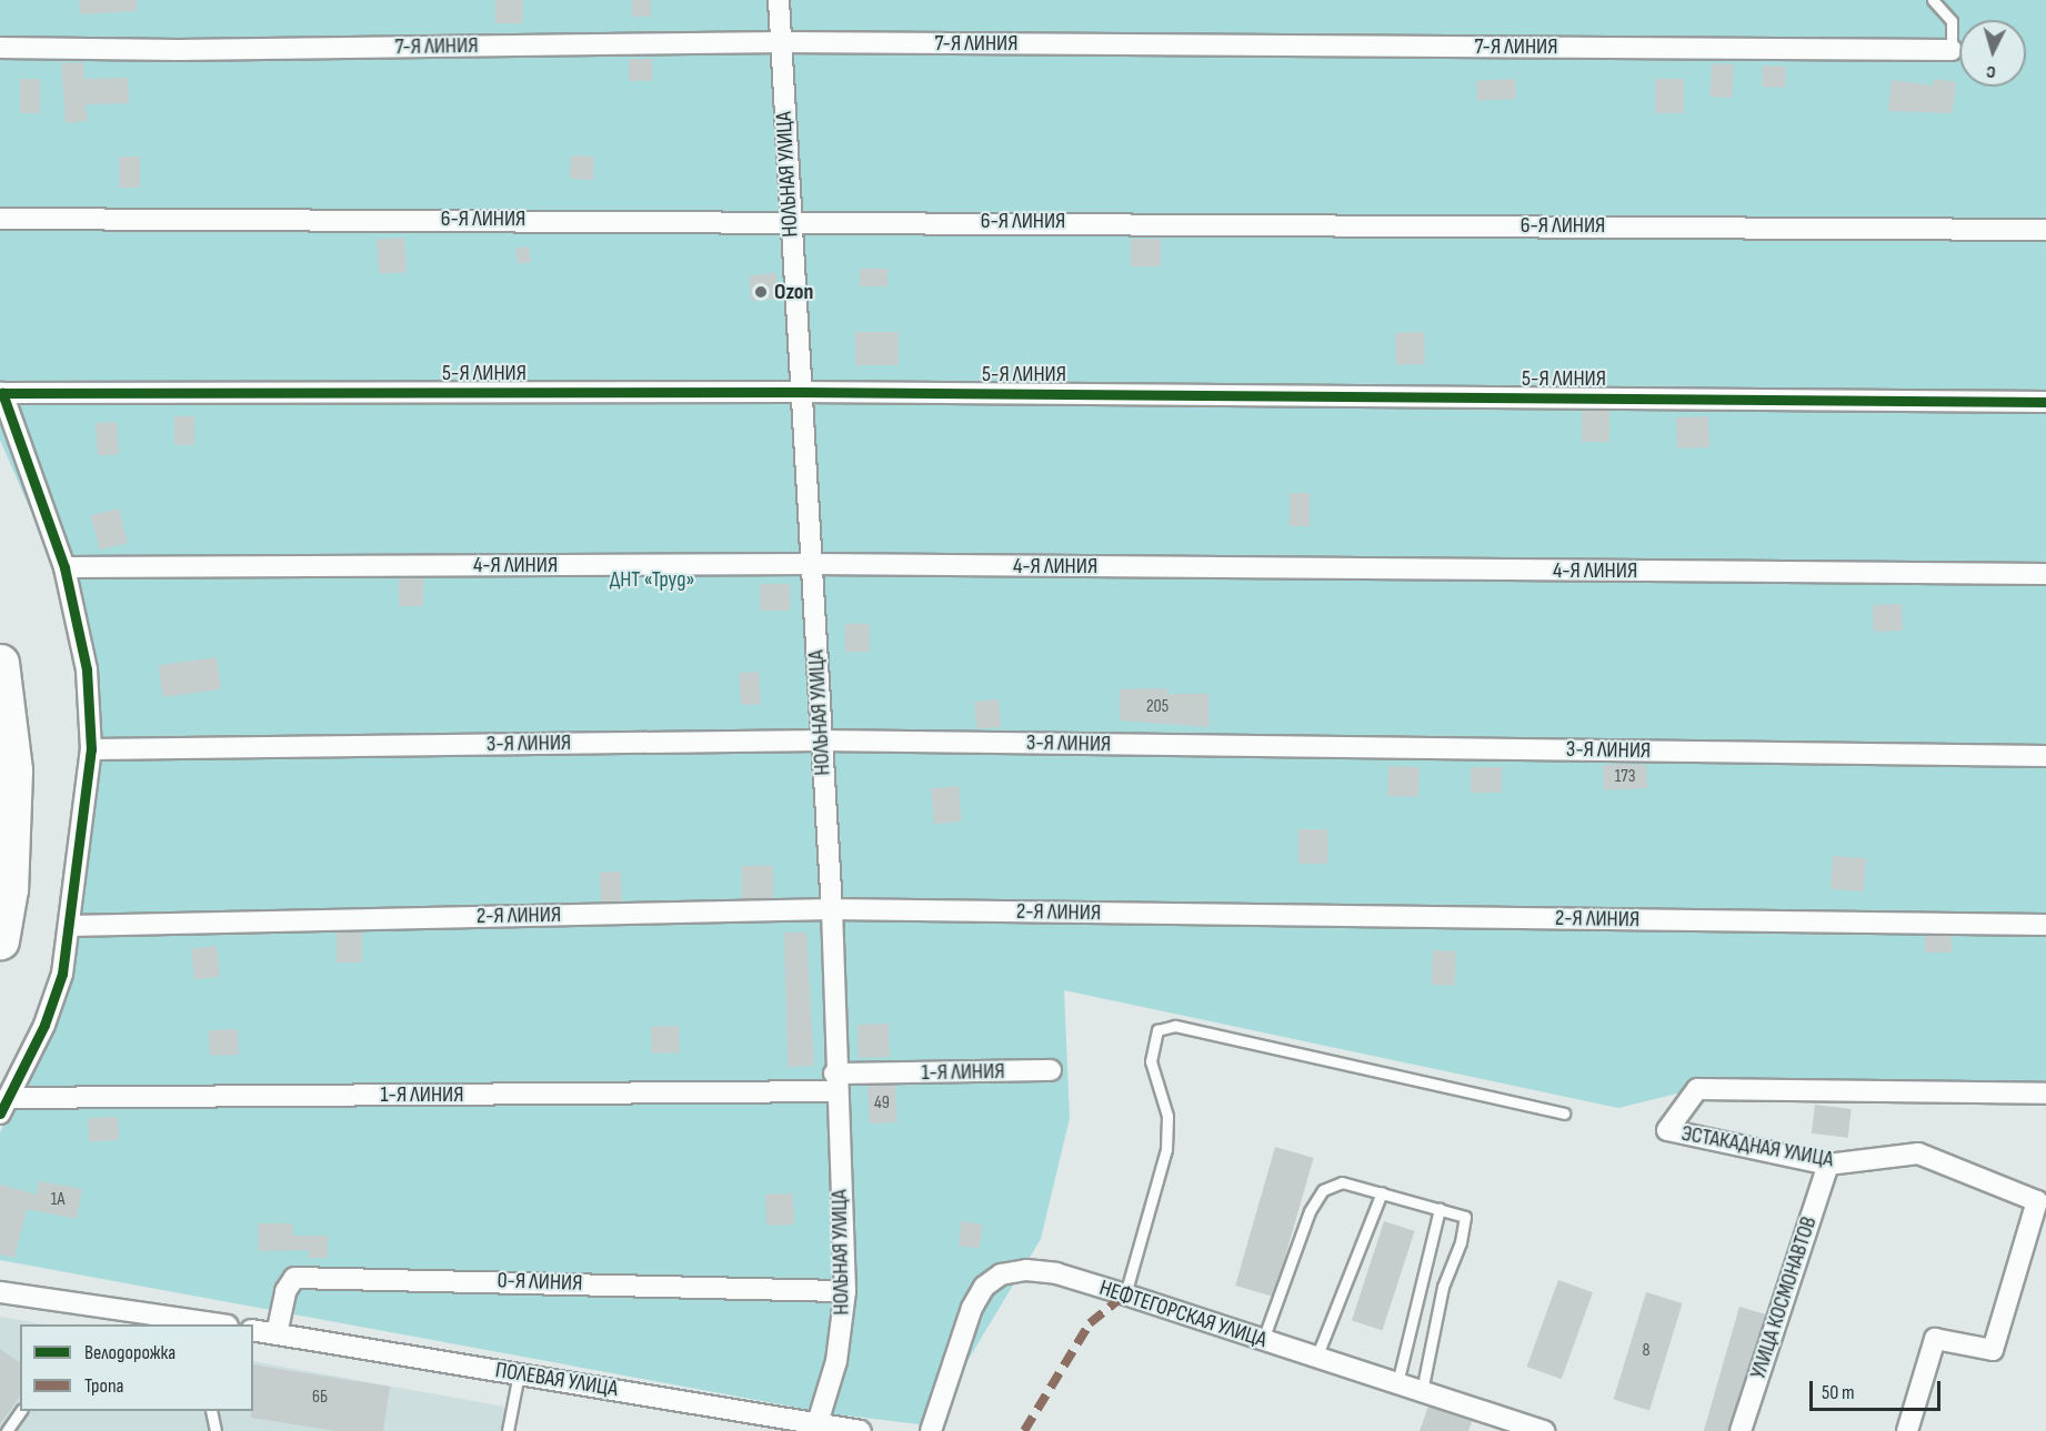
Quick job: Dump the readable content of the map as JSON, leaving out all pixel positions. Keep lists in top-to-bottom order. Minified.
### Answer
{"streets":{"street":["7-Я ЛИНИЯ","НОЛЬНАЯ УЛИЦА","6-Я ЛИНИЯ","5-Я ЛИНИЯ","4-Я ЛИНИЯ","3-Я ЛИНИЯ","2-Я ЛИНИЯ","1-Я ЛИНИЯ","ЭСТАКАДНАЯ УЛИЦА","0-Я ЛИНИЯ","УЛИЦА КОСМОНАВТОВ","НЕФТЕГОРСКАЯ УЛИЦА","ПОЛЕВАЯ УЛИЦА"]},"crossings":[["7-Я ЛИНИЯ","НОЛЬНАЯ УЛИЦА"],["НОЛЬНАЯ УЛИЦА","6-Я ЛИНИЯ"],["НОЛЬНАЯ УЛИЦА","5-Я ЛИНИЯ"],["НОЛЬНАЯ УЛИЦА","4-Я ЛИНИЯ"],["НОЛЬНАЯ УЛИЦА","3-Я ЛИНИЯ"],["НОЛЬНАЯ УЛИЦА","2-Я ЛИНИЯ"],["НОЛЬНАЯ УЛИЦА","1-Я ЛИНИЯ"],["НОЛЬНАЯ УЛИЦА","0-Я ЛИНИЯ"],["НОЛЬНАЯ УЛИЦА","ПОЛЕВАЯ УЛИЦА"],["5-Я ЛИНИЯ","4-Я ЛИНИЯ"],["ЭСТАКАДНАЯ УЛИЦА","УЛИЦА КОСМОНАВТОВ"],["0-Я ЛИНИЯ","ПОЛЕВАЯ УЛИЦА"]],"parks":["ДНТ «Труд»"],"places":["Ozon"],"house_numbers":["205","173","49","1А","8","6Б"],"legend":["Велодорожка","Тропа"],"scale_bar":"50 m","north":"bottom"}
